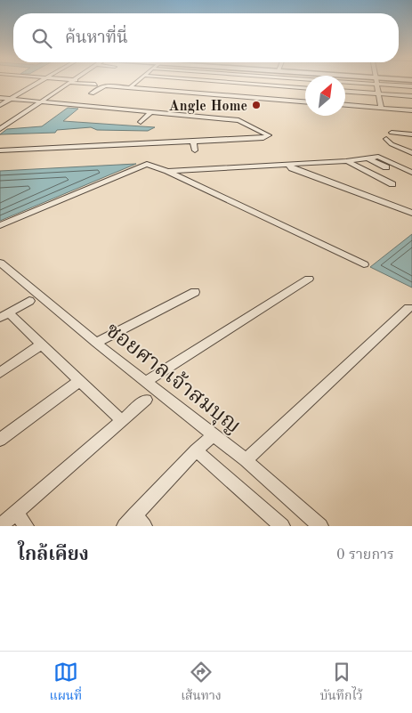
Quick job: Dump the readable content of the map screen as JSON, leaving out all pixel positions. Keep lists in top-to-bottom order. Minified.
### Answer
{"streets":{"street":["ซอยศาลเจ้าสมบุญ"]},"places":["Angle Home"],"north":"top right","page":{"search":"ค้นหาที่นี่","heading":["ใกล้เคียง","0 รายการ"],"nav":["แผนที่","เส้นทาง","บันทึกไว้"]}}
